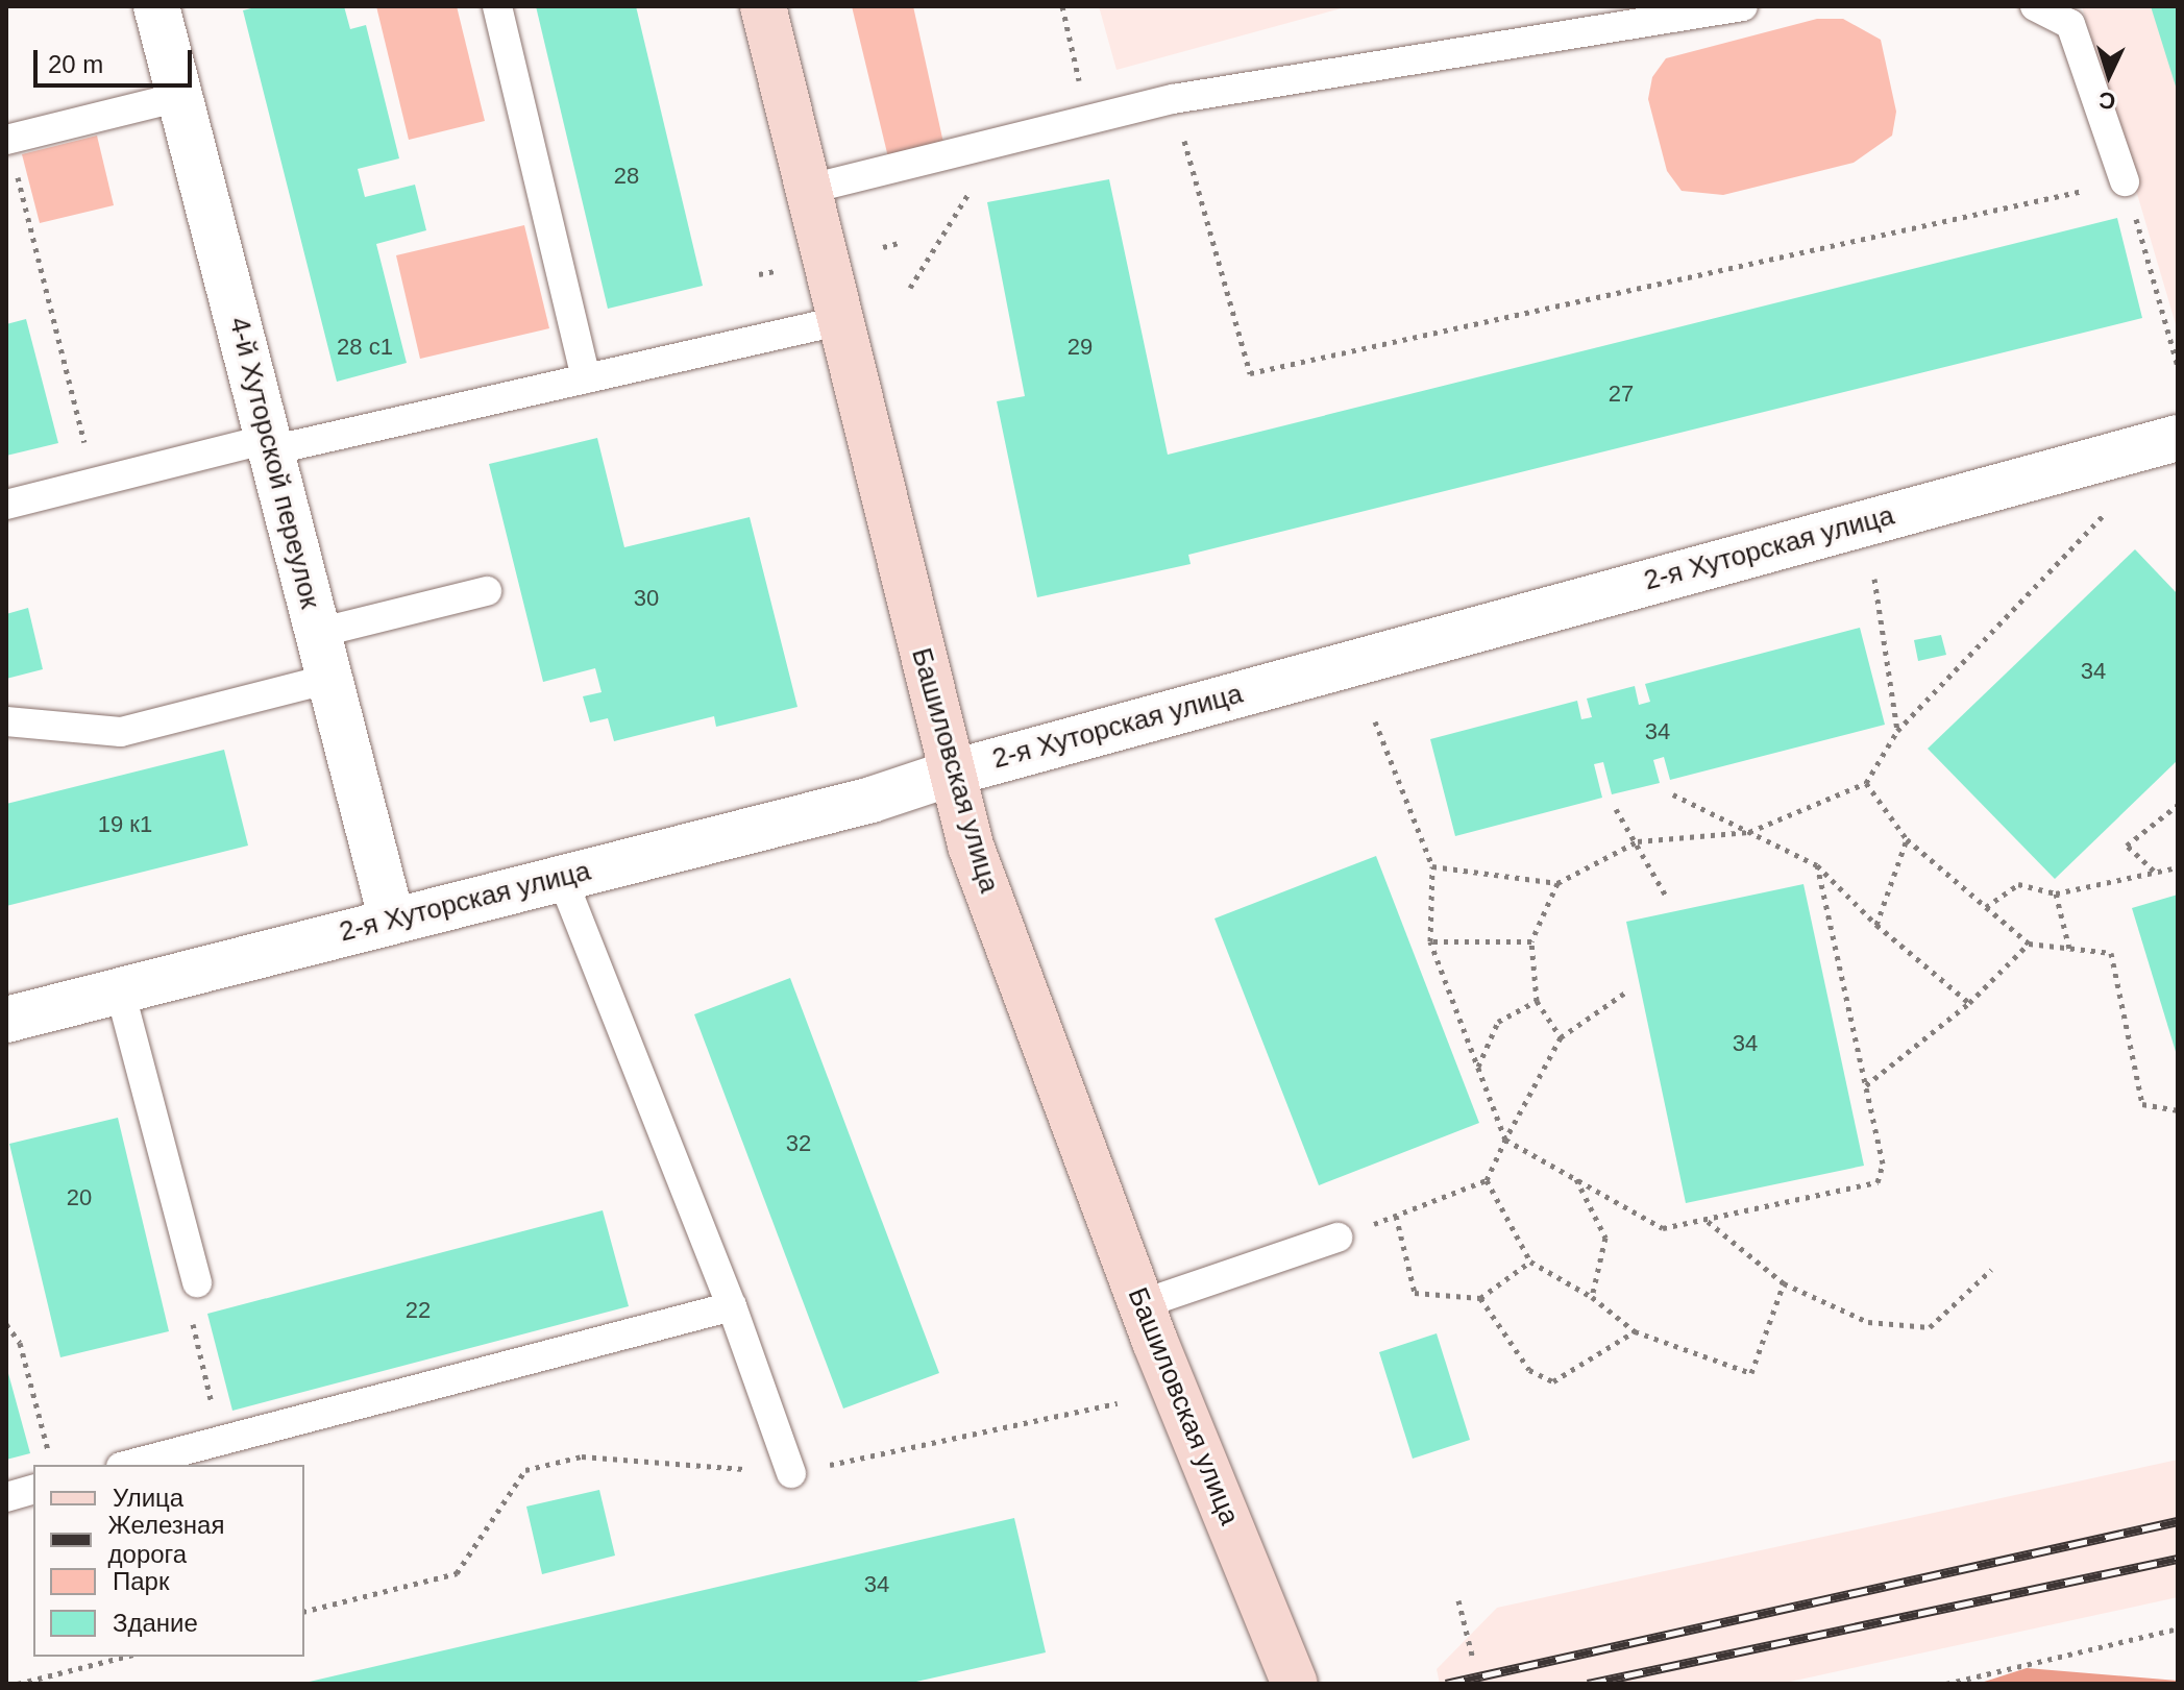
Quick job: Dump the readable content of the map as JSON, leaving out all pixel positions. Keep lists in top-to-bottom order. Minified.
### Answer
{"streets":{"main road":["Башиловская улица"],"street":["4-й Хуторской переулок","2-я Хуторская улица"]},"crossings":[["4-й Хуторской переулок","2-я Хуторская улица"],["2-я Хуторская улица","Башиловская улица"]],"house_numbers":["28","28 с1","29","27","30","34","34","19 к1","34","32","20","22","34"],"legend":["Улица","Железная дорога","Парк","Здание"],"scale_bar":"20 m","north":"bottom"}
